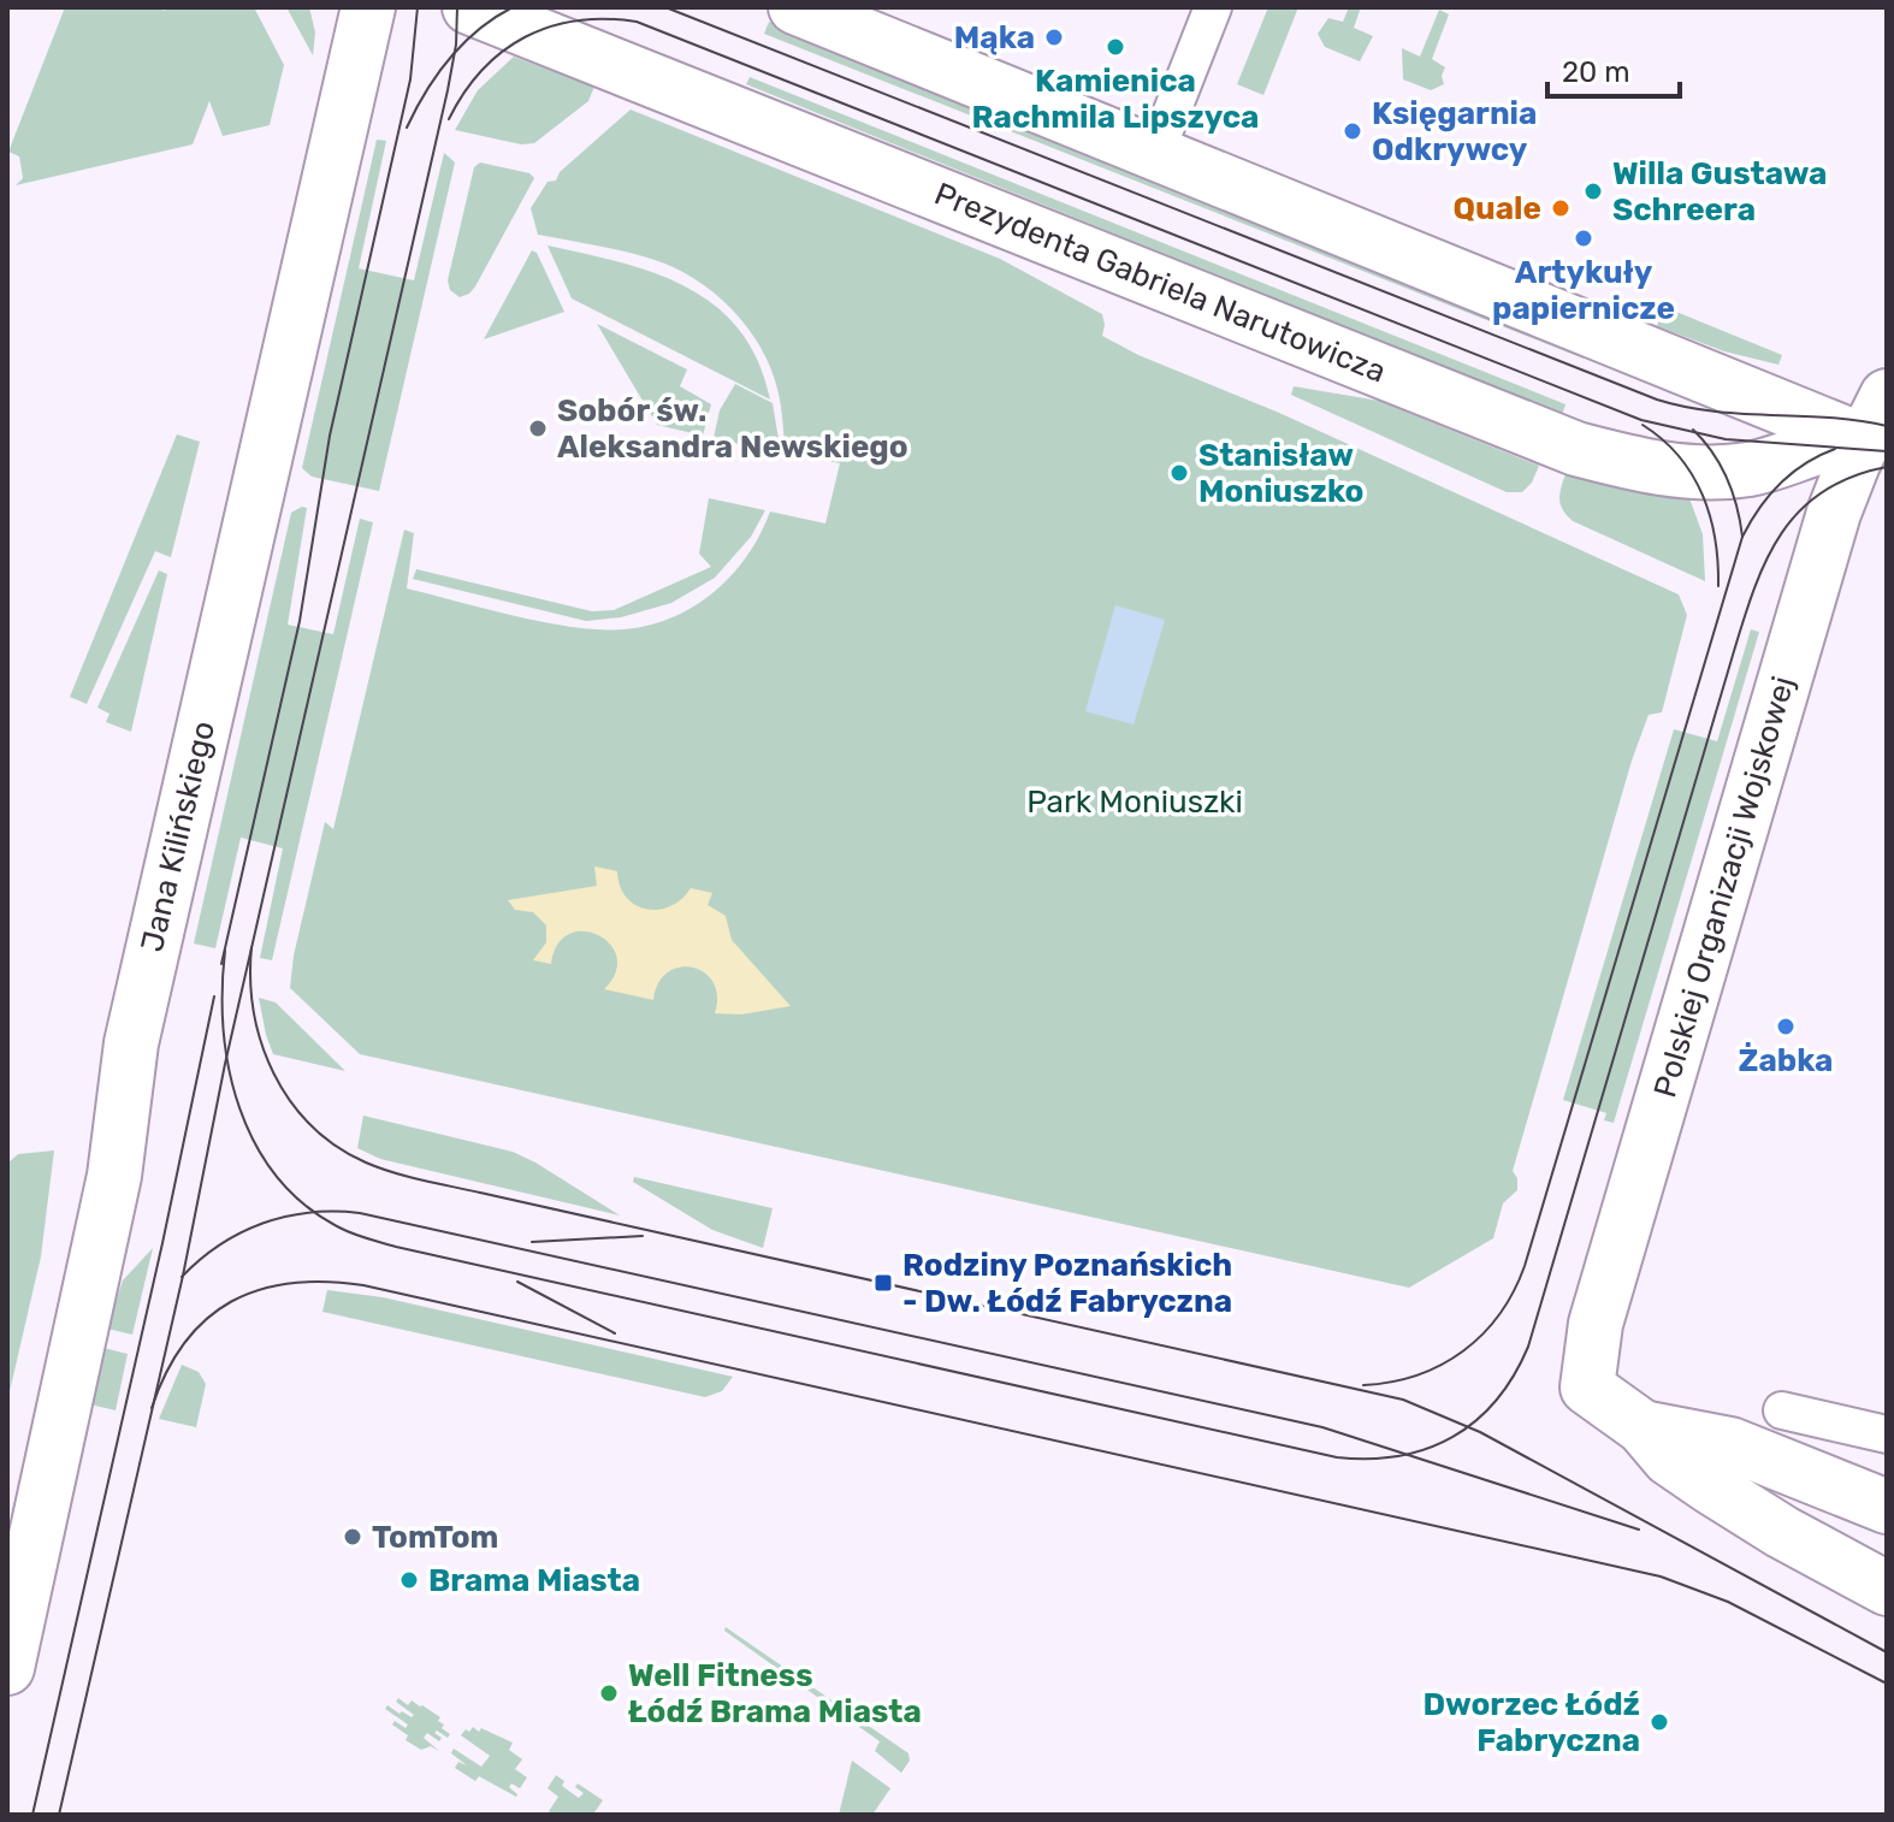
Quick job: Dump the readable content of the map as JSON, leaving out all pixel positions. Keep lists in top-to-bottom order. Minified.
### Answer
{"streets":{"street":["Prezydenta Gabriela Narutowicza","Jana Kilińskiego","Polskiej Organizacji Wojskowej"]},"crossings":[["Prezydenta Gabriela Narutowicza","Polskiej Organizacji Wojskowej"]],"parks":["Park Moniuszki"],"places":{"other":["Mąka","Kamienica Rachmila Lipszyca","Księgarnia Odkrywcy","Willa Gustawa Schreera","Quale","Artykuły papiernicze","Sobór św. Aleksandra Newskiego","Stanisław Moniuszko","Żabka","TomTom","Brama Miasta","Well Fitness Łódź Brama Miasta","Dworzec Łódź Fabryczna"],"transit":["Rodziny Poznańskich - Dw. Łódź Fabryczna"]},"scale_bar":"20 m"}
